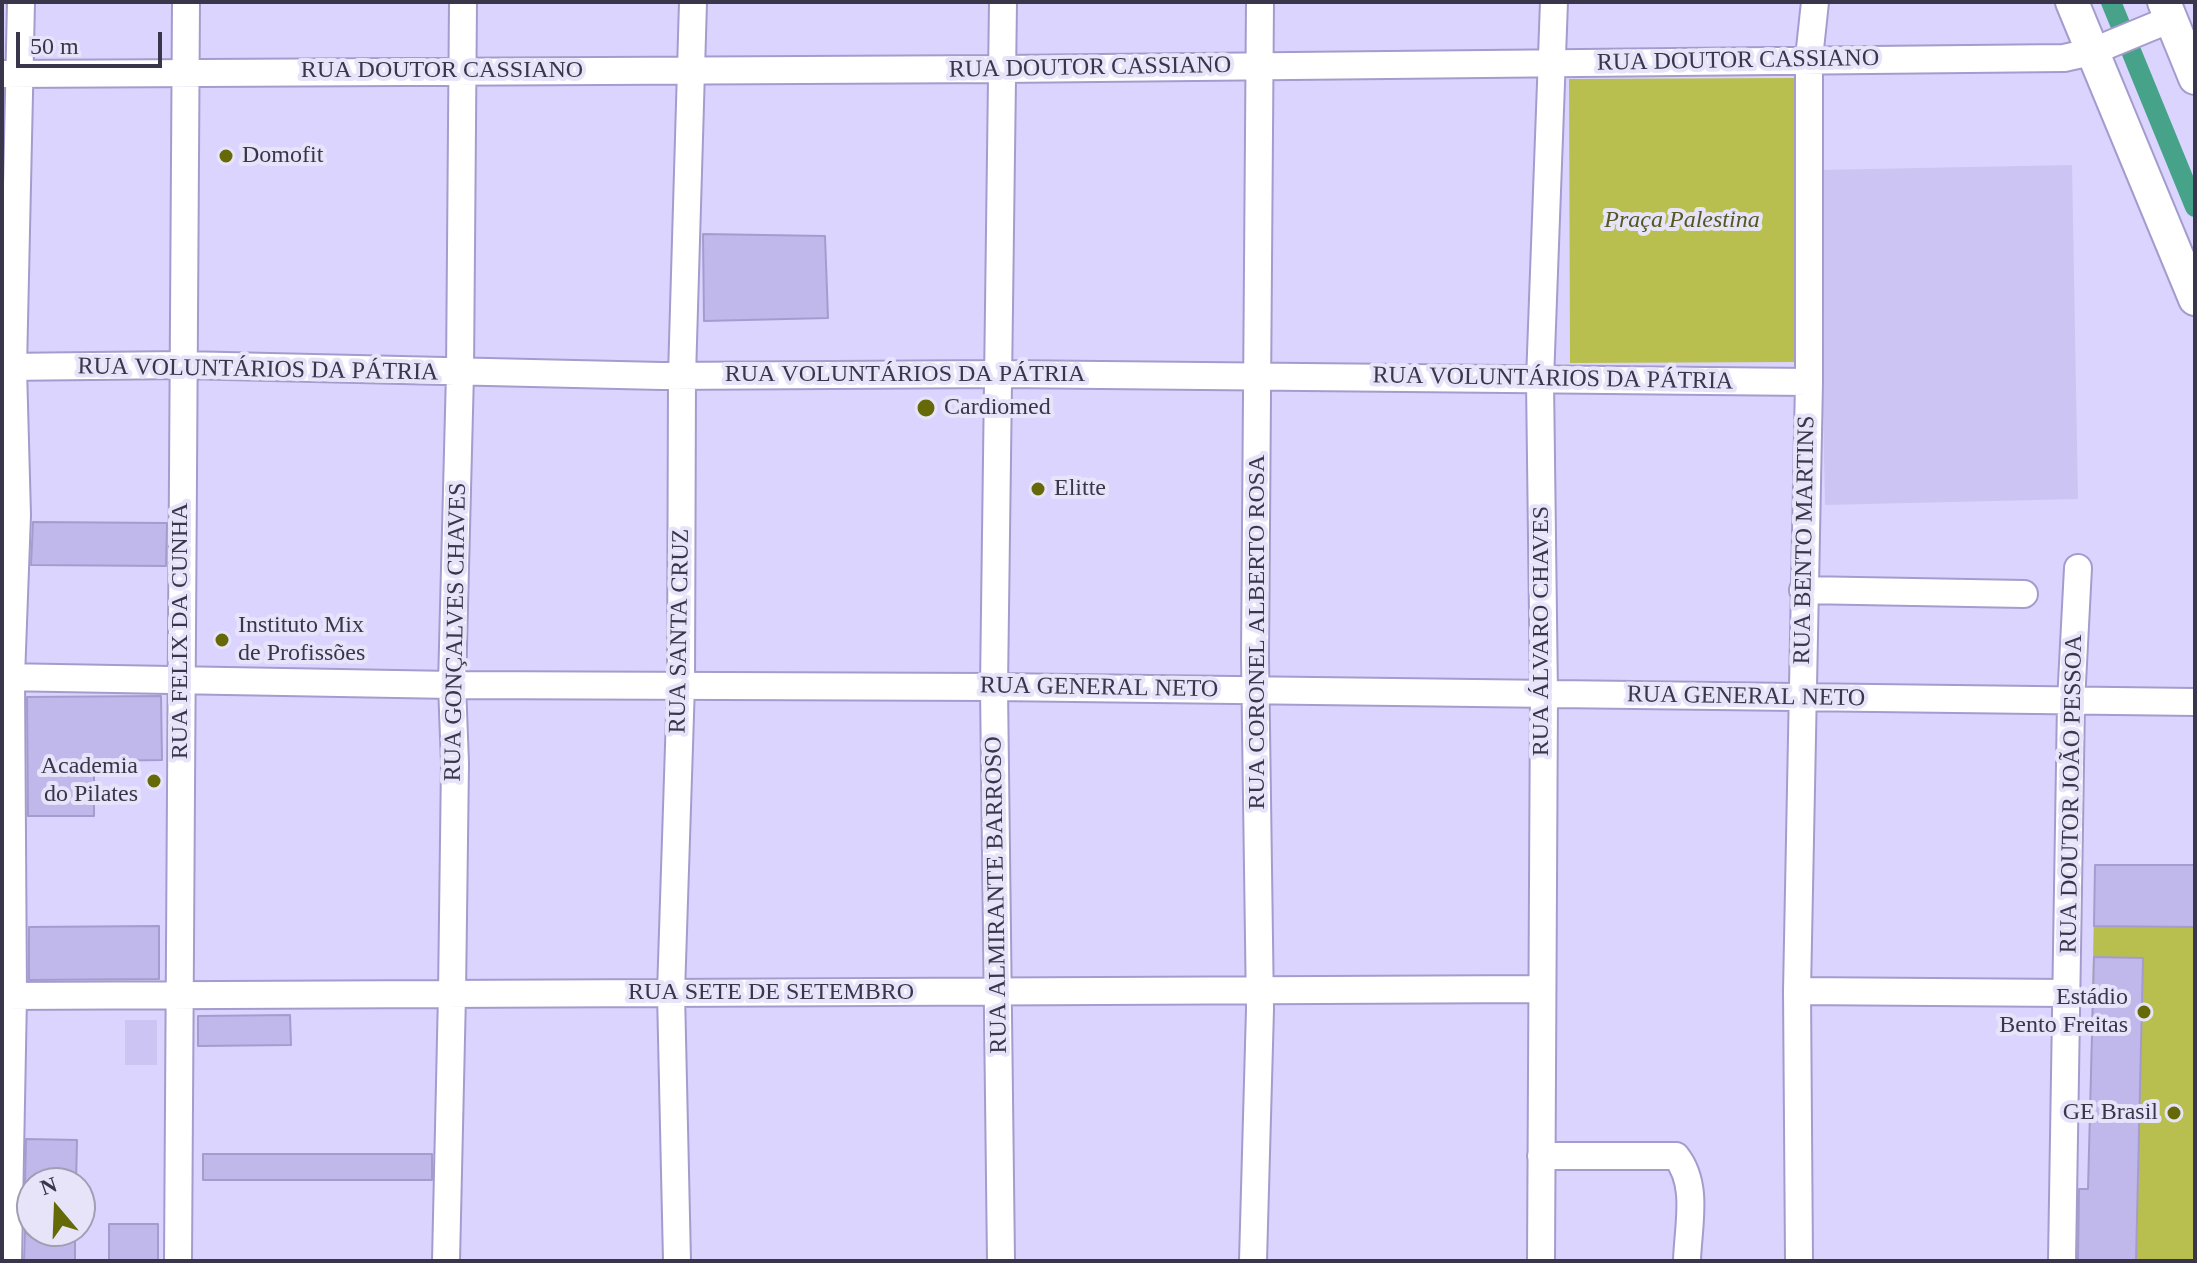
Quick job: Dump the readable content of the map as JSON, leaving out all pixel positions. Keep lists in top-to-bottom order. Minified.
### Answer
{"streets":{"street":["RUA DOUTOR CASSIANO","RUA VOLUNTÁRIOS DA PÁTRIA","RUA BENTO MARTINS","RUA FELIX DA CUNHA","RUA SANTA CRUZ","RUA ÁLVARO CHAVES","RUA GONÇALVES CHAVES","RUA CORONEL ALBERTO ROSA","RUA GENERAL NETO","RUA DOUTOR JOÃO PESSOA","RUA ALMIRANTE BARROSO","RUA SETE DE SETEMBRO"]},"crossings":[["RUA DOUTOR CASSIANO","RUA BENTO MARTINS"],["RUA DOUTOR CASSIANO","RUA FELIX DA CUNHA"],["RUA DOUTOR CASSIANO","RUA SANTA CRUZ"],["RUA DOUTOR CASSIANO","RUA ÁLVARO CHAVES"],["RUA DOUTOR CASSIANO","RUA GONÇALVES CHAVES"],["RUA DOUTOR CASSIANO","RUA CORONEL ALBERTO ROSA"],["RUA DOUTOR CASSIANO","RUA ALMIRANTE BARROSO"],["RUA VOLUNTÁRIOS DA PÁTRIA","RUA BENTO MARTINS"],["RUA VOLUNTÁRIOS DA PÁTRIA","RUA FELIX DA CUNHA"],["RUA VOLUNTÁRIOS DA PÁTRIA","RUA SANTA CRUZ"],["RUA VOLUNTÁRIOS DA PÁTRIA","RUA ÁLVARO CHAVES"],["RUA VOLUNTÁRIOS DA PÁTRIA","RUA GONÇALVES CHAVES"],["RUA VOLUNTÁRIOS DA PÁTRIA","RUA CORONEL ALBERTO ROSA"],["RUA VOLUNTÁRIOS DA PÁTRIA","RUA ALMIRANTE BARROSO"],["RUA BENTO MARTINS","RUA GENERAL NETO"],["RUA FELIX DA CUNHA","RUA GENERAL NETO"],["RUA FELIX DA CUNHA","RUA SETE DE SETEMBRO"],["RUA SANTA CRUZ","RUA GENERAL NETO"],["RUA SANTA CRUZ","RUA SETE DE SETEMBRO"],["RUA ÁLVARO CHAVES","RUA GENERAL NETO"],["RUA ÁLVARO CHAVES","RUA SETE DE SETEMBRO"],["RUA GONÇALVES CHAVES","RUA GENERAL NETO"],["RUA GONÇALVES CHAVES","RUA SETE DE SETEMBRO"],["RUA CORONEL ALBERTO ROSA","RUA GENERAL NETO"],["RUA CORONEL ALBERTO ROSA","RUA SETE DE SETEMBRO"],["RUA GENERAL NETO","RUA DOUTOR JOÃO PESSOA"],["RUA GENERAL NETO","RUA ALMIRANTE BARROSO"],["RUA ALMIRANTE BARROSO","RUA SETE DE SETEMBRO"]],"parks":["Praça Palestina"],"places":["Domofit","Cardiomed","Elitte","Instituto Mix de Profissões","Academia do Pilates","Estádio Bento Freitas","GE Brasil"],"scale_bar":"50 m","north":"top"}
